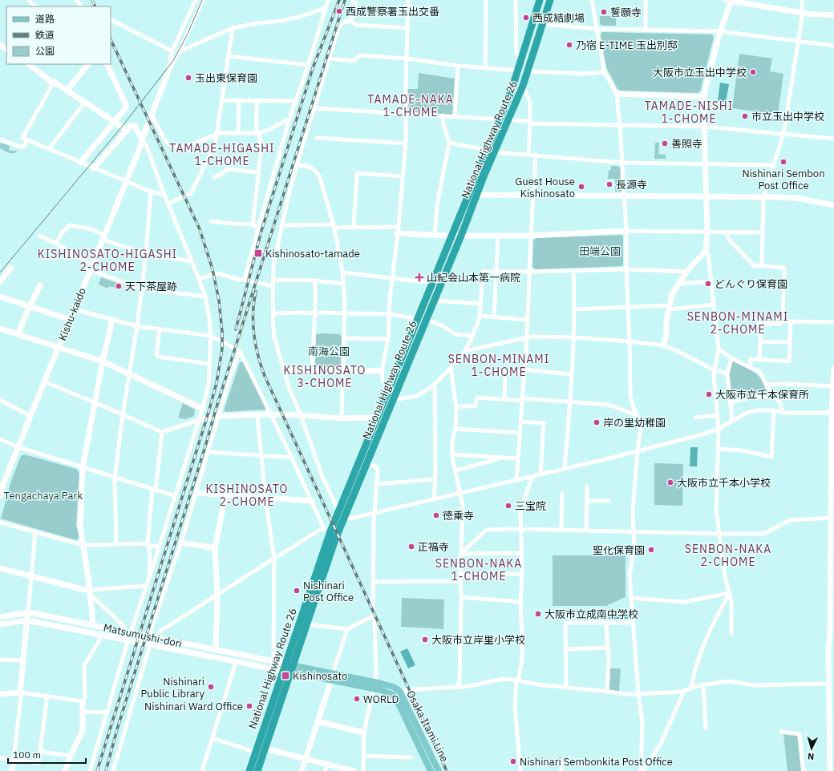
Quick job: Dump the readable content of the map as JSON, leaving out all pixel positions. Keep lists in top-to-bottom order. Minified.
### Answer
{"streets":{"highway":["National Highway Route 26"],"main road":["Osaka Itami Line"],"street":["Kishu-kaido","Matsumushi-dori"]},"crossings":[["National Highway Route 26","Matsumushi-dori"],["National Highway Route 26","Osaka Itami Line"],["Matsumushi-dori","Osaka Itami Line"]],"districts":["TAMADE-NAKA 1-CHOME","TAMADE-NISHI 1-CHOME","TAMADE-HIGASHI 1-CHOME","KISHINOSATO-HIGASHI 2-CHOME","SENBON-MINAMI 2-CHOME","SENBON-MINAMI 1-CHOME","KISHINOSATO 3-CHOME","KISHINOSATO 2-CHOME","SENBON-NAKA 2-CHOME","SENBON-NAKA 1-CHOME"],"parks":["田端公園","南海公園","Tengachaya Park"],"places":{"other":["西成警察署玉出交番","誓願寺","西成結劇場","乃宿 E-TIME 玉出別邸","大阪市立玉出中学校","玉出東保育園","市立玉出中学校","善照寺","Nishinari Sembon Post Office","長源寺","Guest House Kishinosato","どんぐり保育園","天下茶屋跡","大阪市立千本保育所","岸の里幼稚園","大阪市立千本小学校","三宝院","徳乗寺","正福寺","聖化保育園","Nishinari Post Office","大阪市立成南中学校","大阪市立岸里小学校","Nishinari Public Library","WORLD","Nishinari Ward Office","Nishinari Sembonkita Post Office"],"transit":["Kishinosato-tamade","Kishinosato"],"health":["山紀会山本第一病院"]},"legend":["道路","鉄道","公園"],"scale_bar":"100 m","north":"bottom"}
